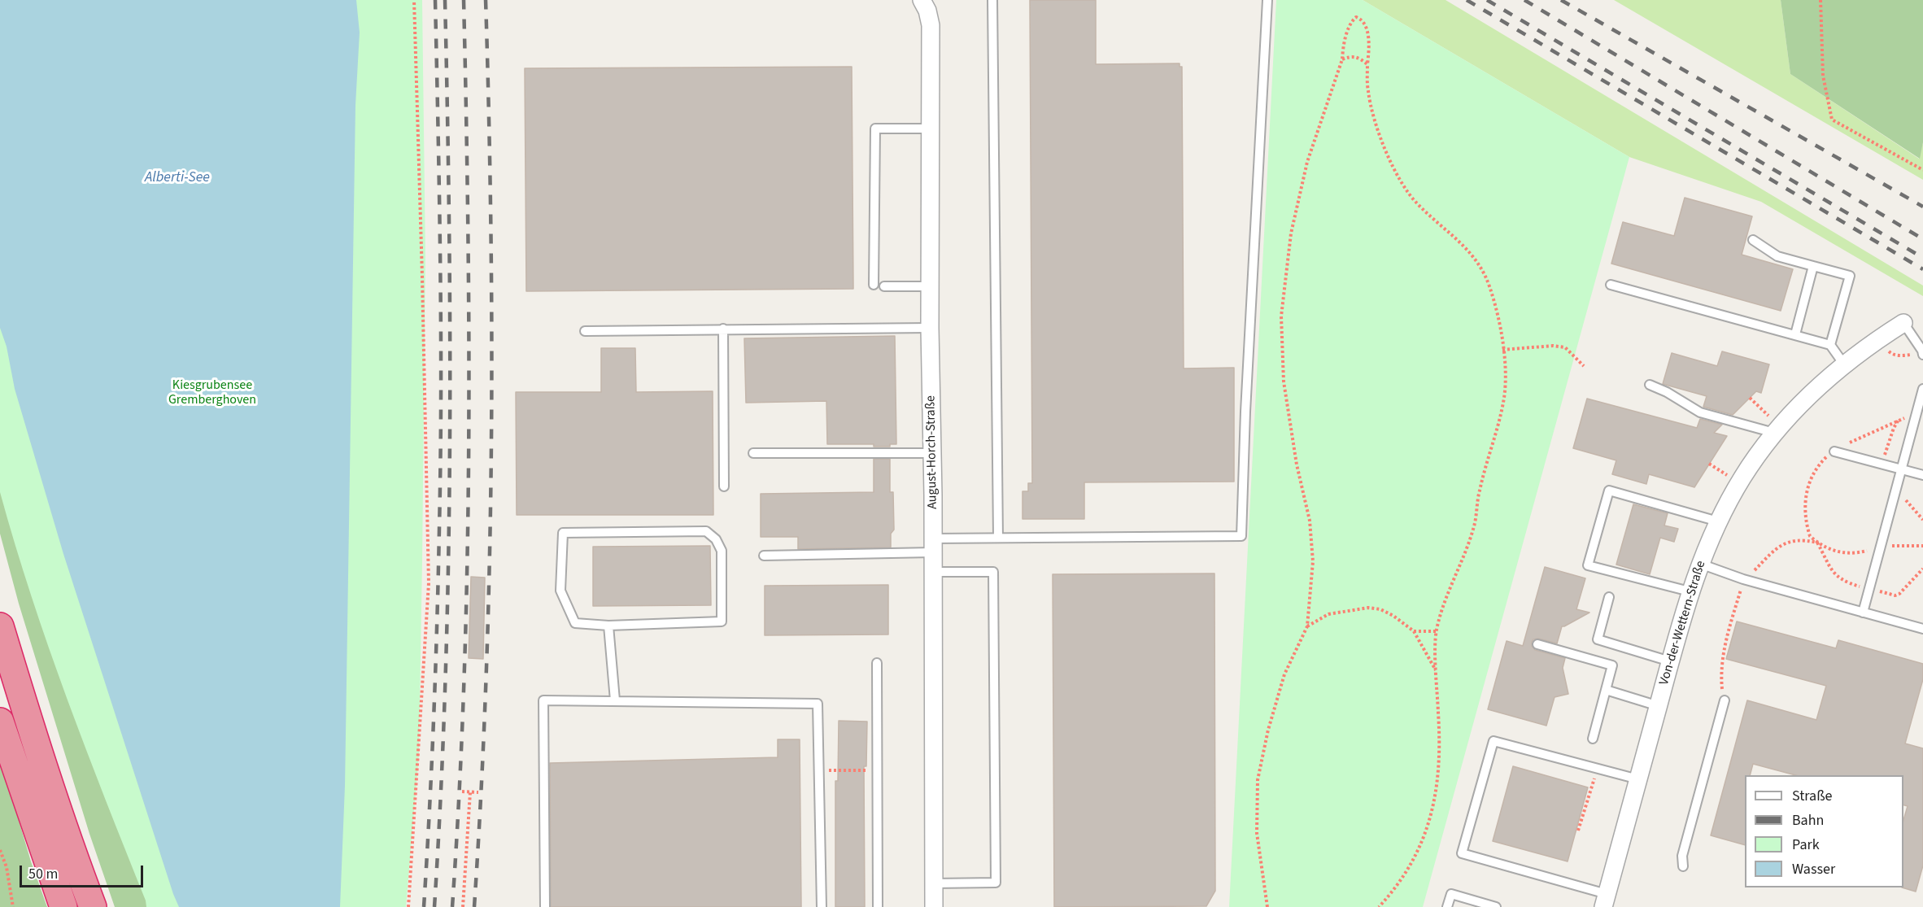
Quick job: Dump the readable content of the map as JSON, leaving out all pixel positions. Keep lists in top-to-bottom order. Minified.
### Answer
{"streets":{"street":["August-Horch-Straße","Von-der-Wettern-Straße"]},"water":["Alberti-See"],"parks":["Kiesgrubensee Gremberghoven"],"legend":["Straße","Bahn","Park","Wasser"],"scale_bar":"50 m"}
